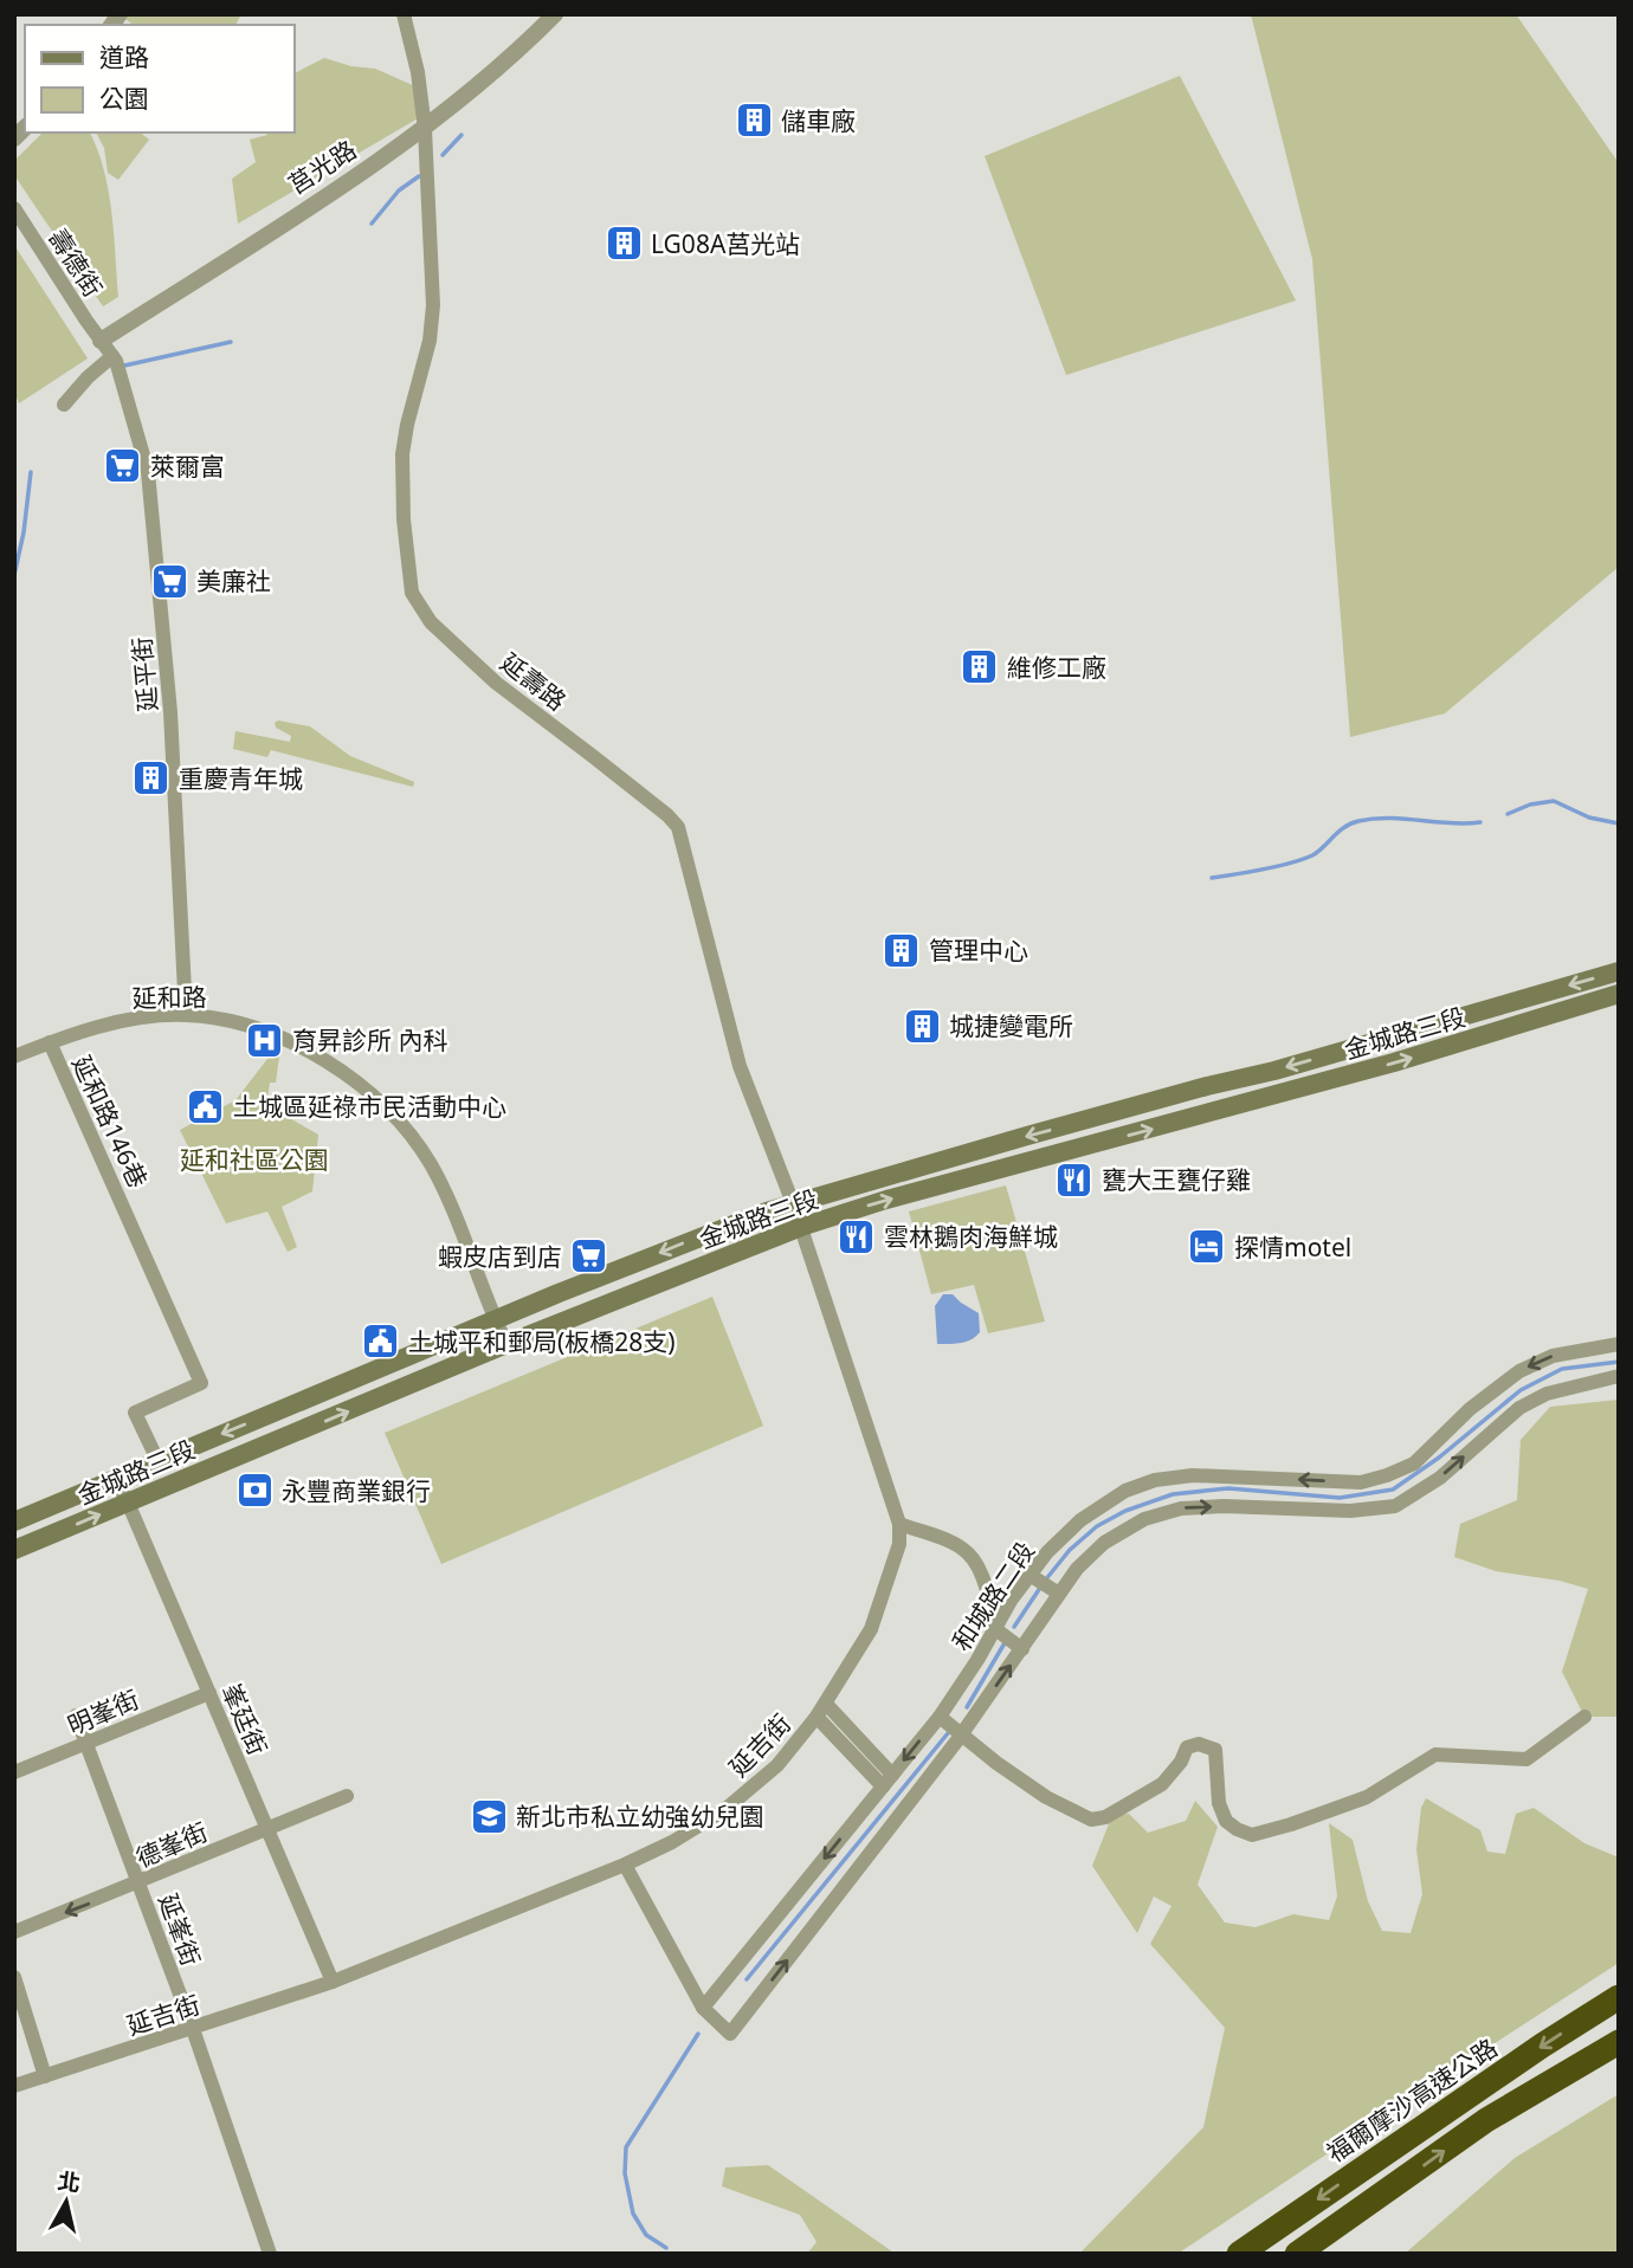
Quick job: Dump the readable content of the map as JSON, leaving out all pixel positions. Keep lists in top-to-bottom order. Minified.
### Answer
{"streets":{"highway":["福爾摩沙高速公路"],"main road":["金城路三段"],"street":["莒光路","壽德街","延平街","延壽路","延和路","延和路146巷","和城路二段","明峯街","峯廷街","延吉街","德峯街","延峯街"]},"crossings":[["莒光路","壽德街"],["莒光路","延平街"],["莒光路","延壽路"],["壽德街","延平街"],["延平街","延和路"],["延壽路","金城路三段"],["延壽路","延吉街"],["延和路","金城路三段"],["延和路","延和路146巷"],["金城路三段","延和路146巷"],["金城路三段","峯廷街"],["金城路三段","延吉街"],["明峯街","峯廷街"],["明峯街","延峯街"],["峯廷街","延吉街"],["峯廷街","德峯街"],["延吉街","延峯街"],["德峯街","延峯街"]],"one_way":["德峯街"],"parks":["延和社區公園"],"places":{"building":["儲車廠","LG08A莒光站","維修工廠","重慶青年城","管理中心","城捷變電所"],"supermarket":["萊爾富","美廉社","蝦皮店到店"],"hospital":["育昇診所 內科"],"public building":["土城區延祿市民活動中心","土城平和郵局(板橋28支)"],"restaurant":["甕大王甕仔雞","雲林鵝肉海鮮城"],"hotel":["探情motel"],"bank":["永豐商業銀行"],"school or university":["新北市私立幼強幼兒園"]},"legend":["道路","公園"],"north":"top"}
